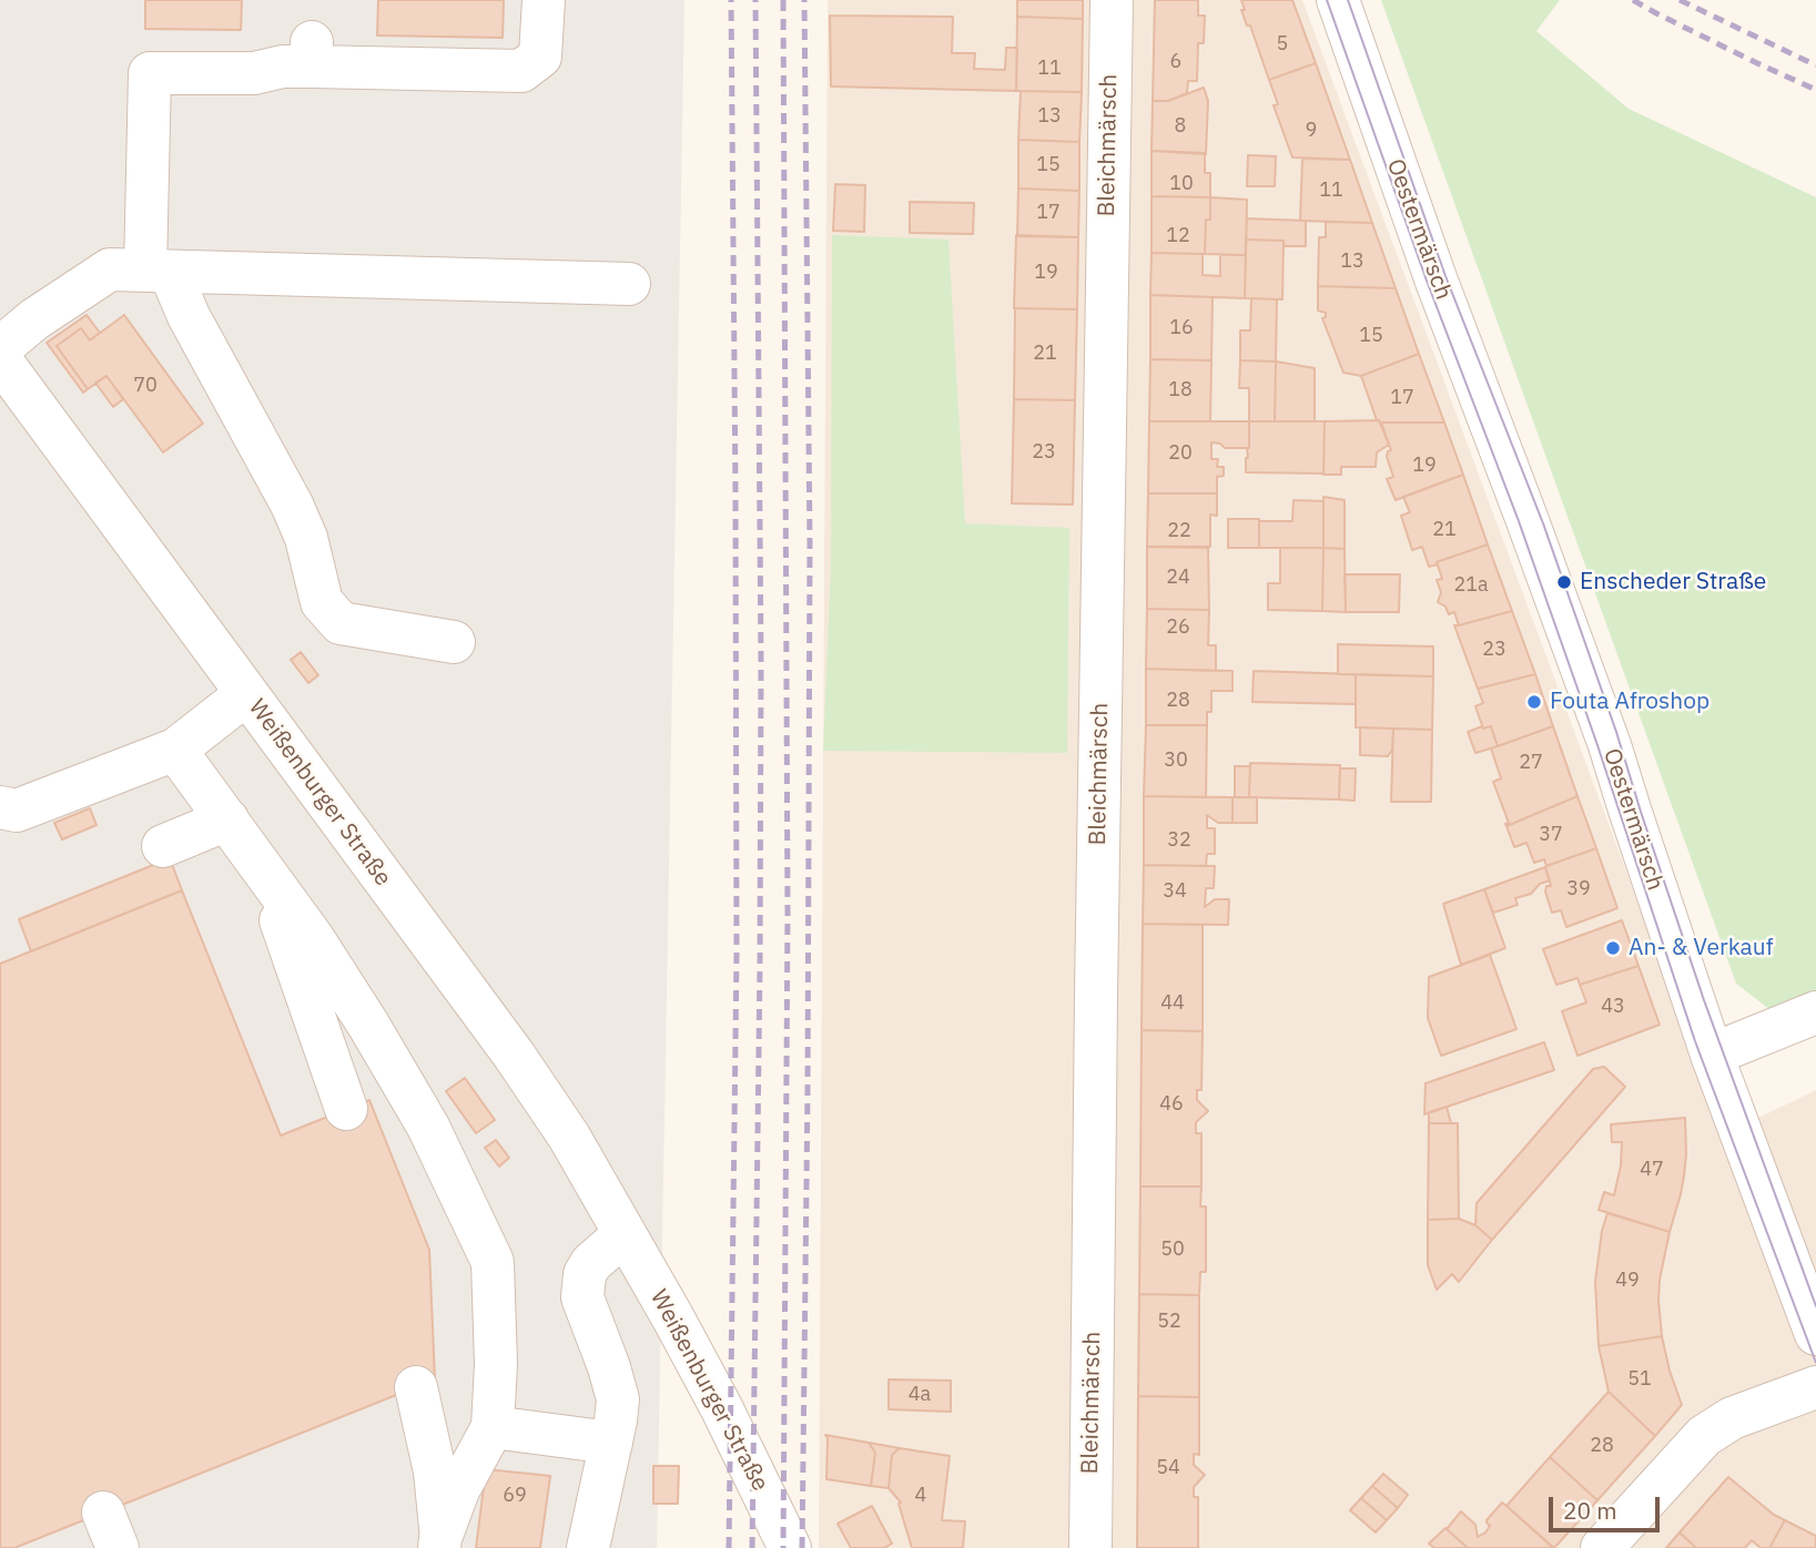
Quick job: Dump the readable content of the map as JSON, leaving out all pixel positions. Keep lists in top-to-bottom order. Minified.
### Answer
{"streets":{"street":["Bleichmärsch","Oestermärsch","Weißenburger Straße"]},"places":["Enscheder Straße","Fouta Afroshop","An- & Verkauf"],"house_numbers":["5","6","11","13","8","9","15","10","11","17","12","13","19","16","15","21","70","18","17","23","20","19","21","22","24","21a","26","23","28","30","27","37","32","39","34","44","43","46","47","50","49","52","51","4a","28","54","69","4"],"scale_bar":"20 m"}
